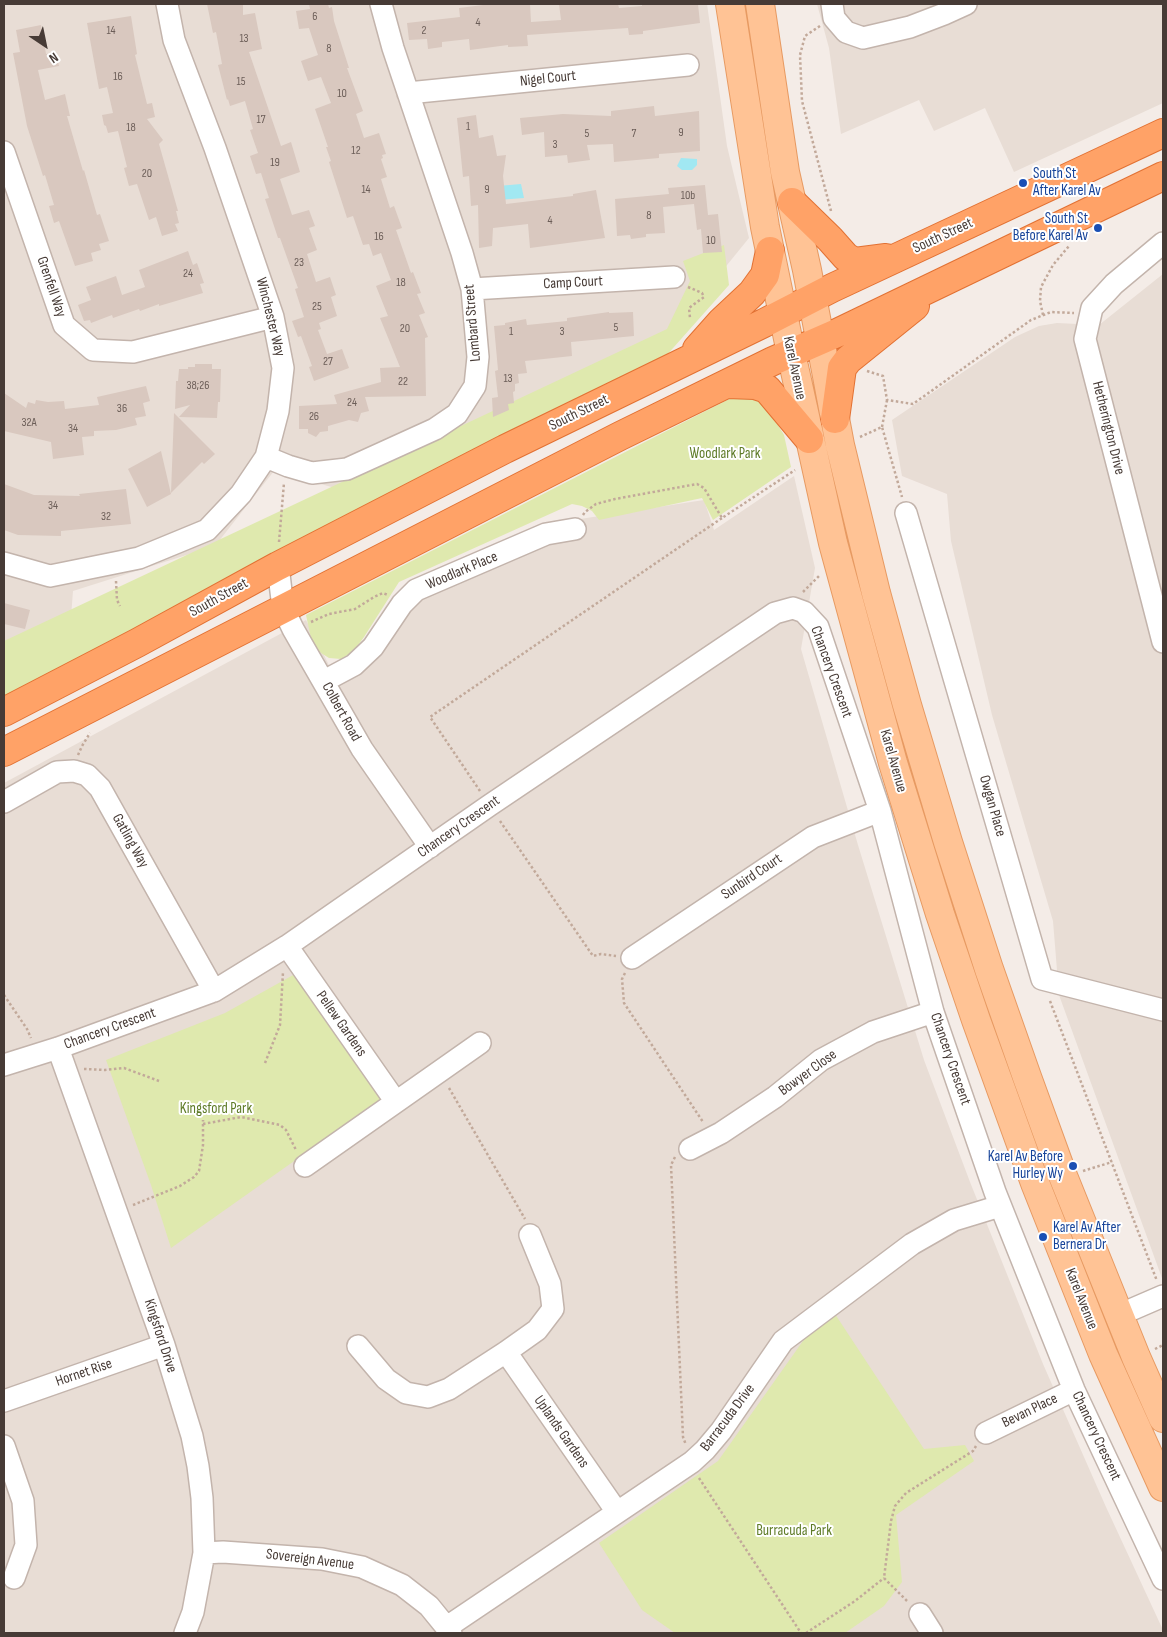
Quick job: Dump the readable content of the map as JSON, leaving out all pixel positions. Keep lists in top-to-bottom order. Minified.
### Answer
{"streets":{"highway":["South Street"],"main road":["Karel Avenue"],"street":["Nigel Court","Camp Court","Grenfell Way","Winchester Way","Lombard Street","Hetherington Drive","Woodlark Place","Chancery Crescent","Colbert Road","Owgan Place","Gatling Way","Sunbird Court","Pellew Gardens","Bowyer Close","Kingsford Drive","Hornet Rise","Bevan Place","Barracuda Drive","Uplands Gardens","Sovereign Avenue"]},"crossings":[["Nigel Court","Lombard Street"],["South Street","Karel Avenue"],["South Street","Colbert Road"],["Camp Court","Lombard Street"],["Grenfell Way","Winchester Way"],["Winchester Way","Lombard Street"],["Woodlark Place","Colbert Road"],["Chancery Crescent","Colbert Road"],["Chancery Crescent","Gatling Way"],["Chancery Crescent","Sunbird Court"],["Chancery Crescent","Pellew Gardens"],["Chancery Crescent","Bowyer Close"],["Chancery Crescent","Kingsford Drive"],["Chancery Crescent","Bevan Place"],["Chancery Crescent","Barracuda Drive"],["Kingsford Drive","Hornet Rise"],["Kingsford Drive","Sovereign Avenue"],["Barracuda Drive","Uplands Gardens"],["Barracuda Drive","Sovereign Avenue"]],"parks":["Woodlark Park","Kingsford Park","Burracuda Park"],"places":["South St After Karel Av","South St Before Karel Av","Karel Av Before Hurley Wy","Karel Av After Bernera Dr"],"house_numbers":["6","4","14","2","13","8","16","15","10","17","1","18","9","5","7","3","12","19","20","14","9","10b","8","4","16","10","23","24","18","25","5","20","1","3","27","13","22","38;26","24","36","26","32A","34","34","32"],"north":"bottom right"}
